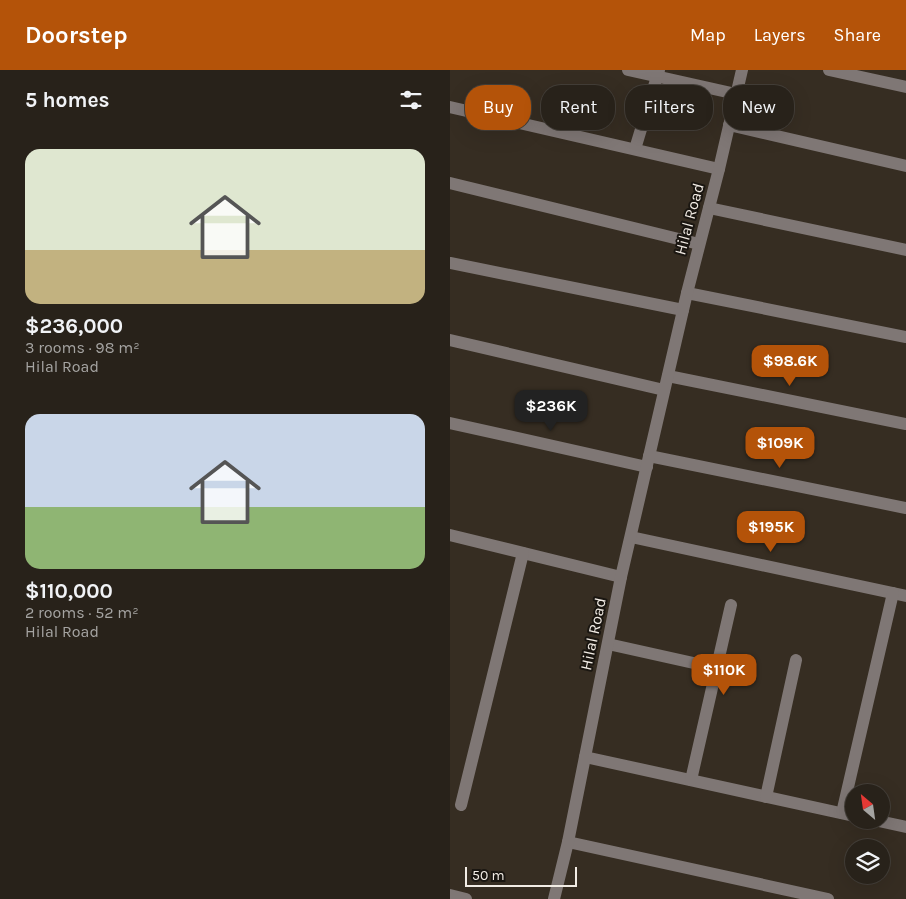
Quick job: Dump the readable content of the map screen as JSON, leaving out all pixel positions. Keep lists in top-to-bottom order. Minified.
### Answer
{"streets":{"street":["Hilal Road"]},"scale_bar":"50 m","north":"top left","page":{"header":"Doorstep","nav":["Map","Layers","Share"],"heading":"5 homes","chip":["Buy","Rent","Filters","New"],"list":[{"name":"$236,000","note":"3 rooms · 98 m² · Hilal Road"},{"name":"$110,000","note":"2 rooms · 52 m² · Hilal Road"}],"price":["$98.6K","$236K","$109K","$195K","$110K"],"scale":"50 m"}}
